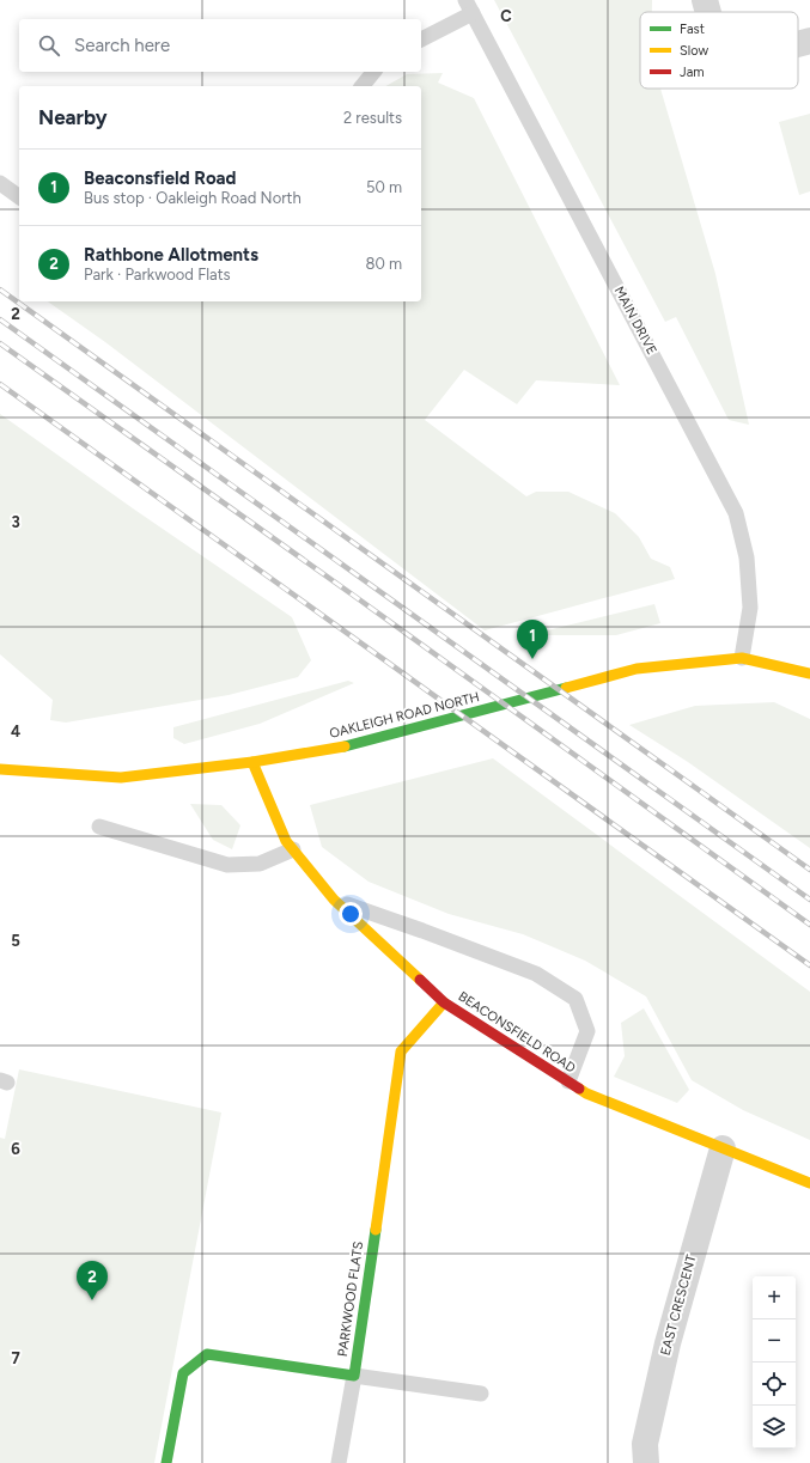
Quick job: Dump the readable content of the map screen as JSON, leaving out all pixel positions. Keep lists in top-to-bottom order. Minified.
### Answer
{"streets":{"street":["OAKLEIGH ROAD NORTH","BEACONSFIELD ROAD","PARKWOOD FLATS","EAST CRESCENT"],"lane":["MAIN DRIVE"]},"crossings":[["MAIN DRIVE","OAKLEIGH ROAD NORTH"],["OAKLEIGH ROAD NORTH","BEACONSFIELD ROAD"],["BEACONSFIELD ROAD","PARKWOOD FLATS"],["BEACONSFIELD ROAD","EAST CRESCENT"]],"legend":["Fast","Slow","Jam"],"page":{"search":"Search here","heading":["Nearby","2 results"],"list":[{"mark":"1","name":"Beaconsfield Road","note":"Bus stop · Oakleigh Road North","value":"50 m"},{"mark":"2","name":"Rathbone Allotments","note":"Park · Parkwood Flats","value":"80 m"}],"pins":["1","2"],"map_buttons":["+","−"]},"grid":{"columns":["C"],"rows":["2","3","4","5","6","7"]}}
